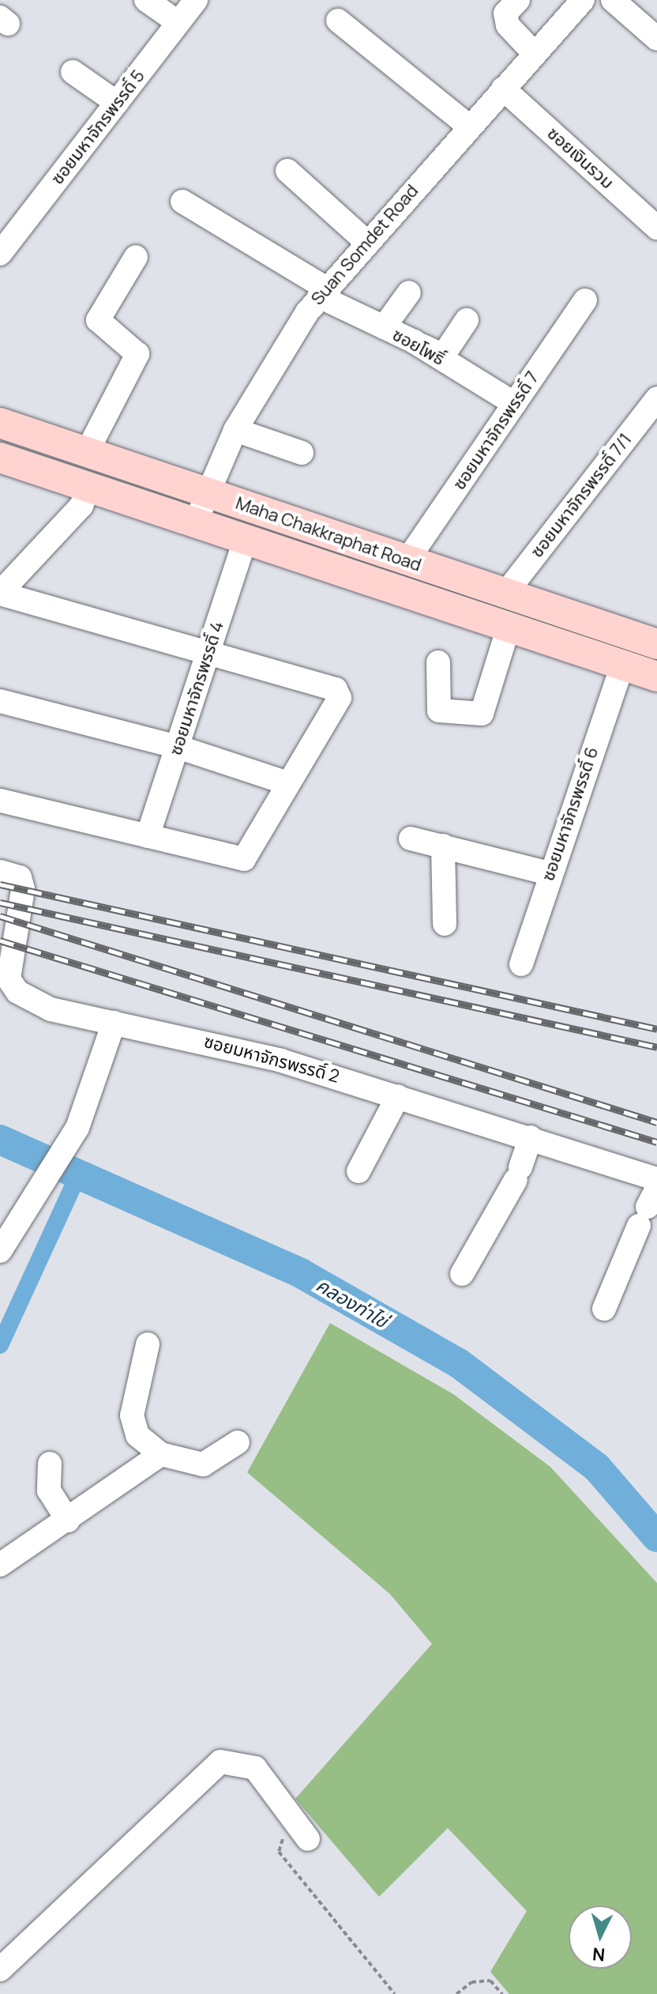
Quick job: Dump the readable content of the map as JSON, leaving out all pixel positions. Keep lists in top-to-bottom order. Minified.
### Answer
{"streets":{"main road":["Maha Chakkraphat Road"],"street":["ซอยมหาจักรพรรดิ์ 5","ซอยเงินรวม","Suan Somdet Road","ซอยโพธิ์","ซอยมหาจักรพรรดิ์ 7","ซอยมหาจักรพรรดิ์ 7/1","ซอยมหาจักรพรรดิ์ 4","ซอยมหาจักรพรรดิ์ 6","ซอยมหาจักรพรรดิ์ 2"]},"crossings":[["ซอยเงินรวม","Suan Somdet Road"],["Suan Somdet Road","ซอยโพธิ์"],["Suan Somdet Road","Maha Chakkraphat Road"],["ซอยโพธิ์","ซอยมหาจักรพรรดิ์ 7"],["ซอยมหาจักรพรรดิ์ 7","Maha Chakkraphat Road"],["ซอยมหาจักรพรรดิ์ 7/1","Maha Chakkraphat Road"],["Maha Chakkraphat Road","ซอยมหาจักรพรรดิ์ 4"],["Maha Chakkraphat Road","ซอยมหาจักรพรรดิ์ 6"]],"water":["คลองท่าไข่"],"north":"bottom"}
